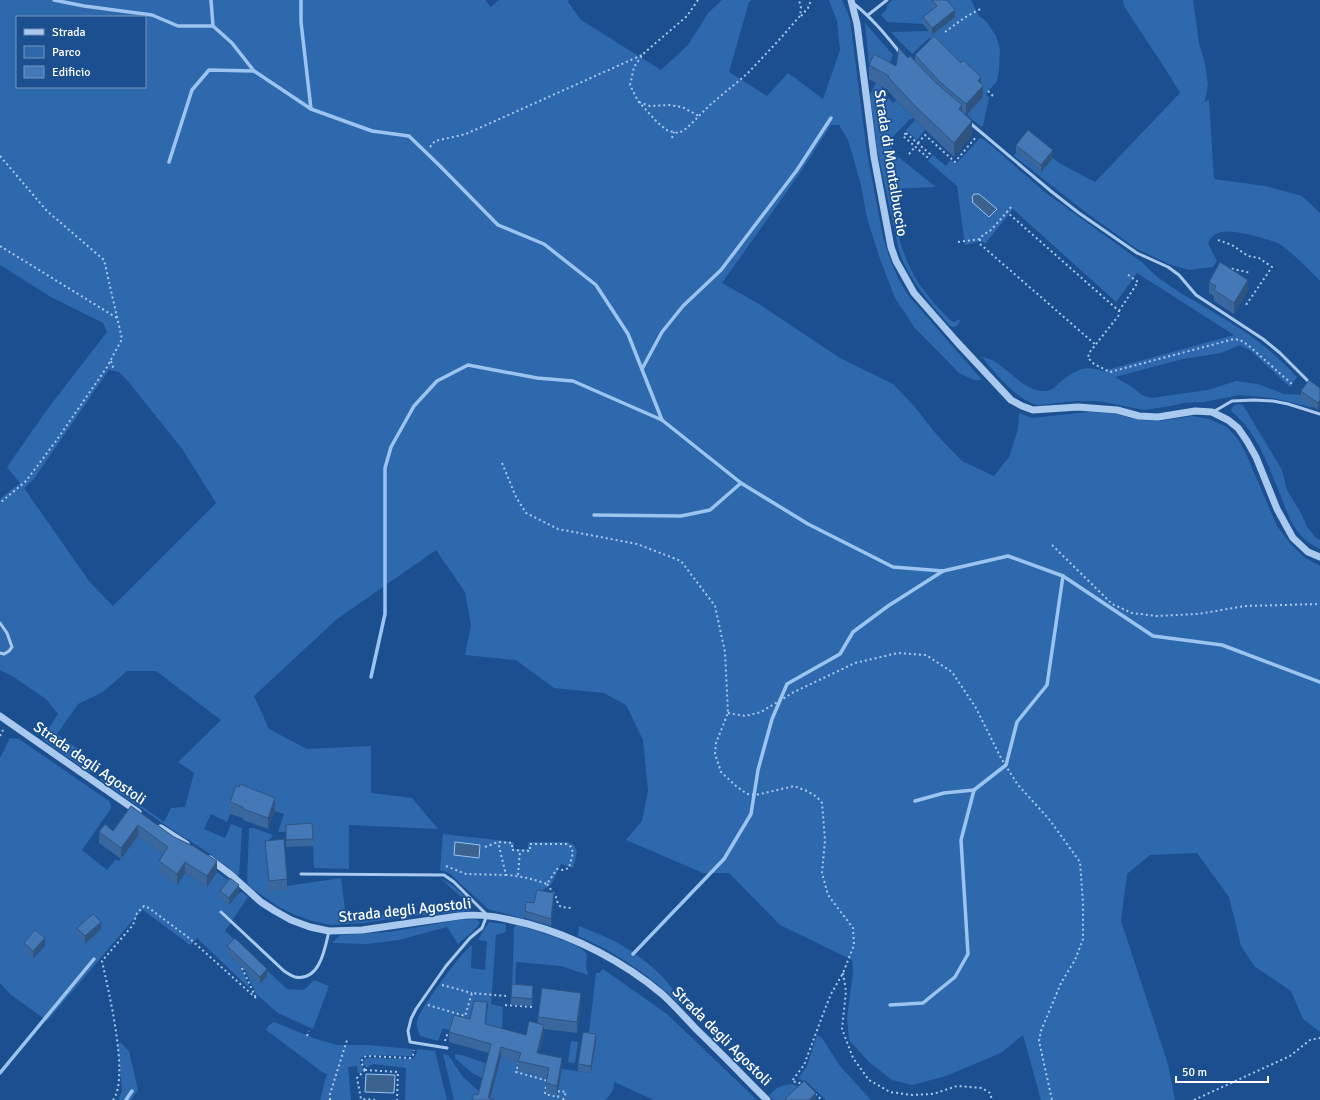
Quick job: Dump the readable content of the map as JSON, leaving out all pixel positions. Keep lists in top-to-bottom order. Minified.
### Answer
{"streets":{"street":["Strada di Montalbuccio","Strada degli Agostoli"]},"legend":["Strada","Parco","Edificio"],"scale_bar":"50 m"}
